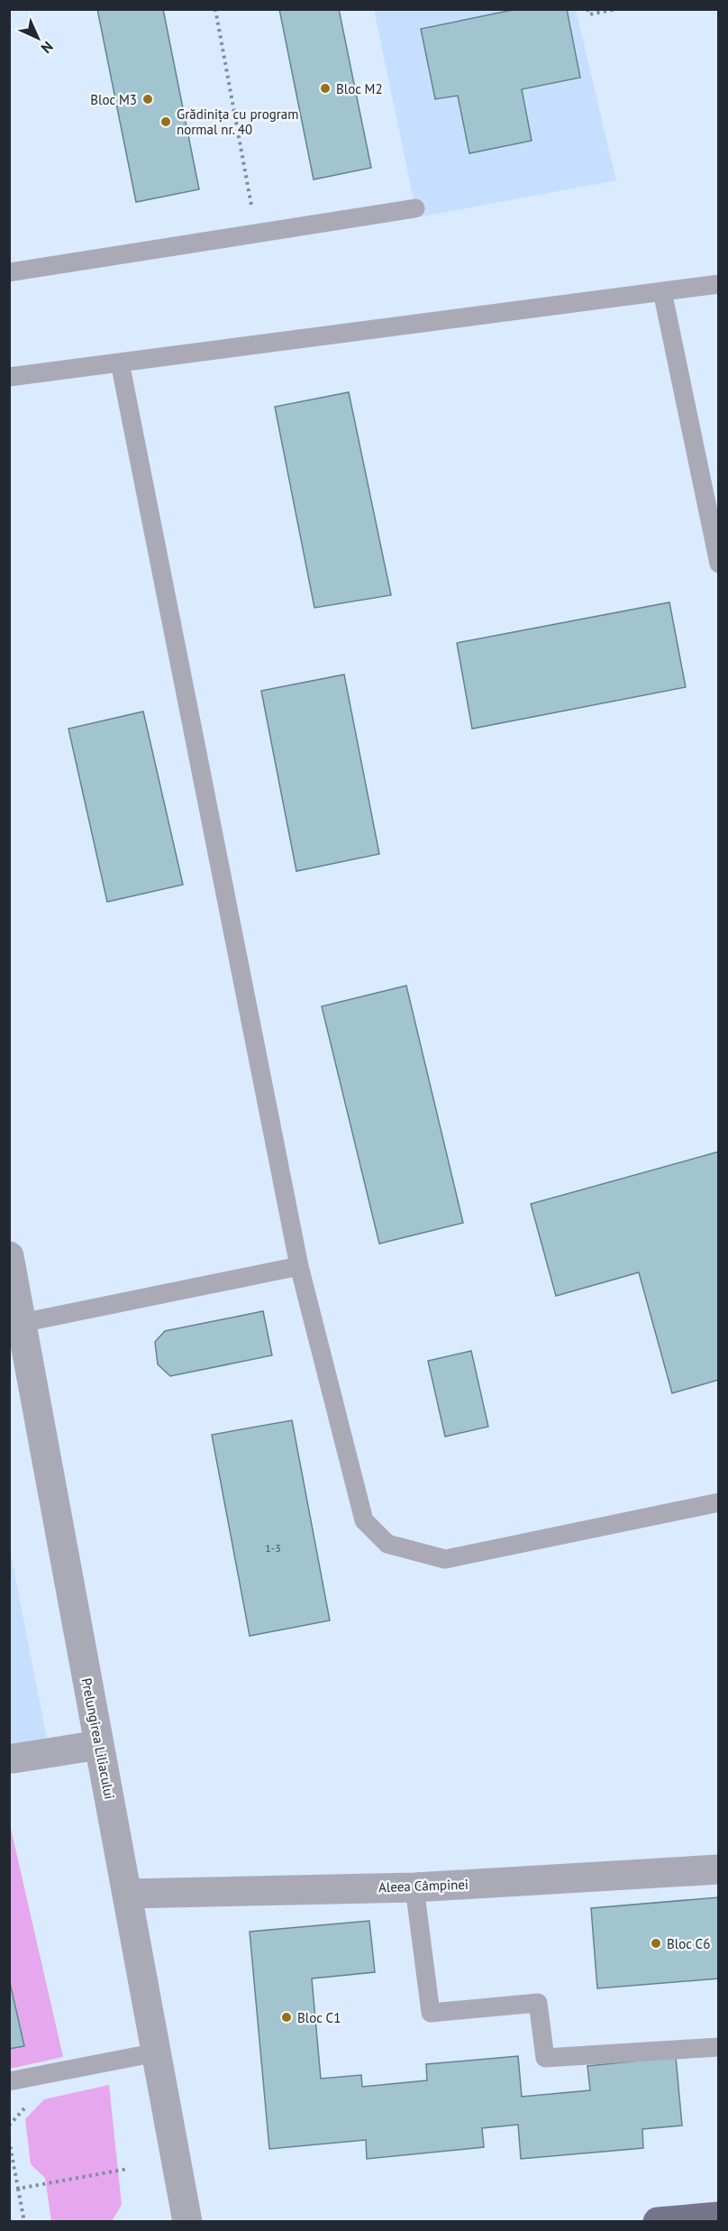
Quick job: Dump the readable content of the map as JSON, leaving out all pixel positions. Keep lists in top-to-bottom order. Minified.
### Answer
{"streets":{"street":["Prelungirea Liliacului","Aleea Câmpinei"]},"crossings":[["Prelungirea Liliacului","Aleea Câmpinei"]],"places":["Bloc M2","Bloc M3","Grădinița cu program normal nr. 40","Bloc C6","Bloc C1"],"house_numbers":["1-3"],"north":"bottom right"}
